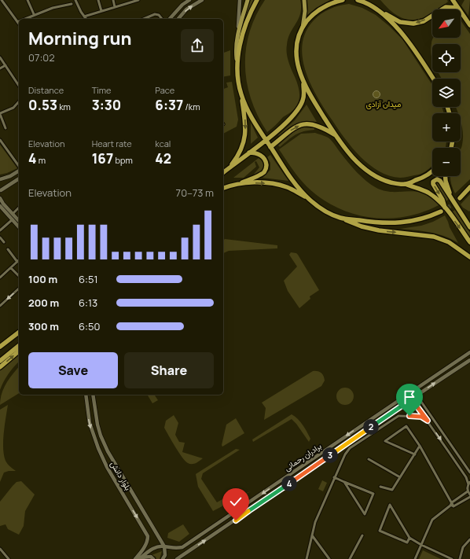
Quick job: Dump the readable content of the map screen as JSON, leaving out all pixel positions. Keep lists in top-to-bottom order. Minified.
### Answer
{"streets":{"main road":["برادران رحمانی","بلوار دانش"]},"crossings":[["برادران رحمانی","بلوار دانش"]],"parks":["میدان آزادی"],"north":"bottom left","page":{"map_buttons":["+","−"],"heading":["Morning run","07:02"],"stats":[["Distance","0.53 km"],["Time","3:30"],["Pace","6:37 /km"],["Elevation","4 m"],["Heart rate","167 bpm"],["kcal","42"]],"chart":["Elevation","70–73 m"],"list":[{"name":"100 m","note":"6:51"},{"name":"200 m","note":"6:13"},{"name":"300 m","note":"6:50"}],"buttons":["Save","Share"],"pins":["2","3","4"]}}
